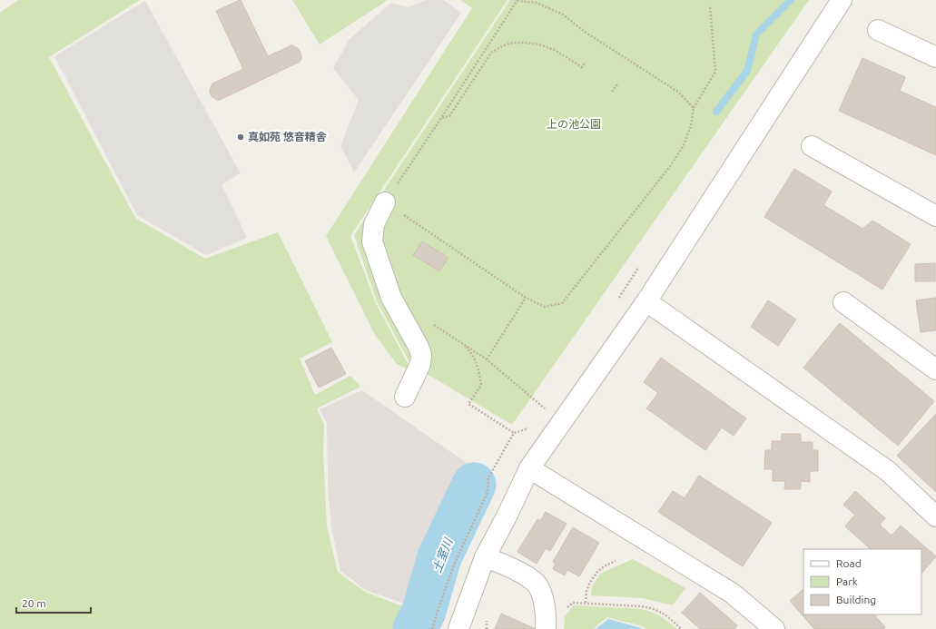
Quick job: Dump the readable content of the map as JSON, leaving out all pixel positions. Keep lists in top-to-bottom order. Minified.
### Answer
{"water":["土室川"],"parks":["上の池公園"],"places":["真如苑 悠音精舎"],"legend":["Road","Park","Building"],"scale_bar":"20 m"}
